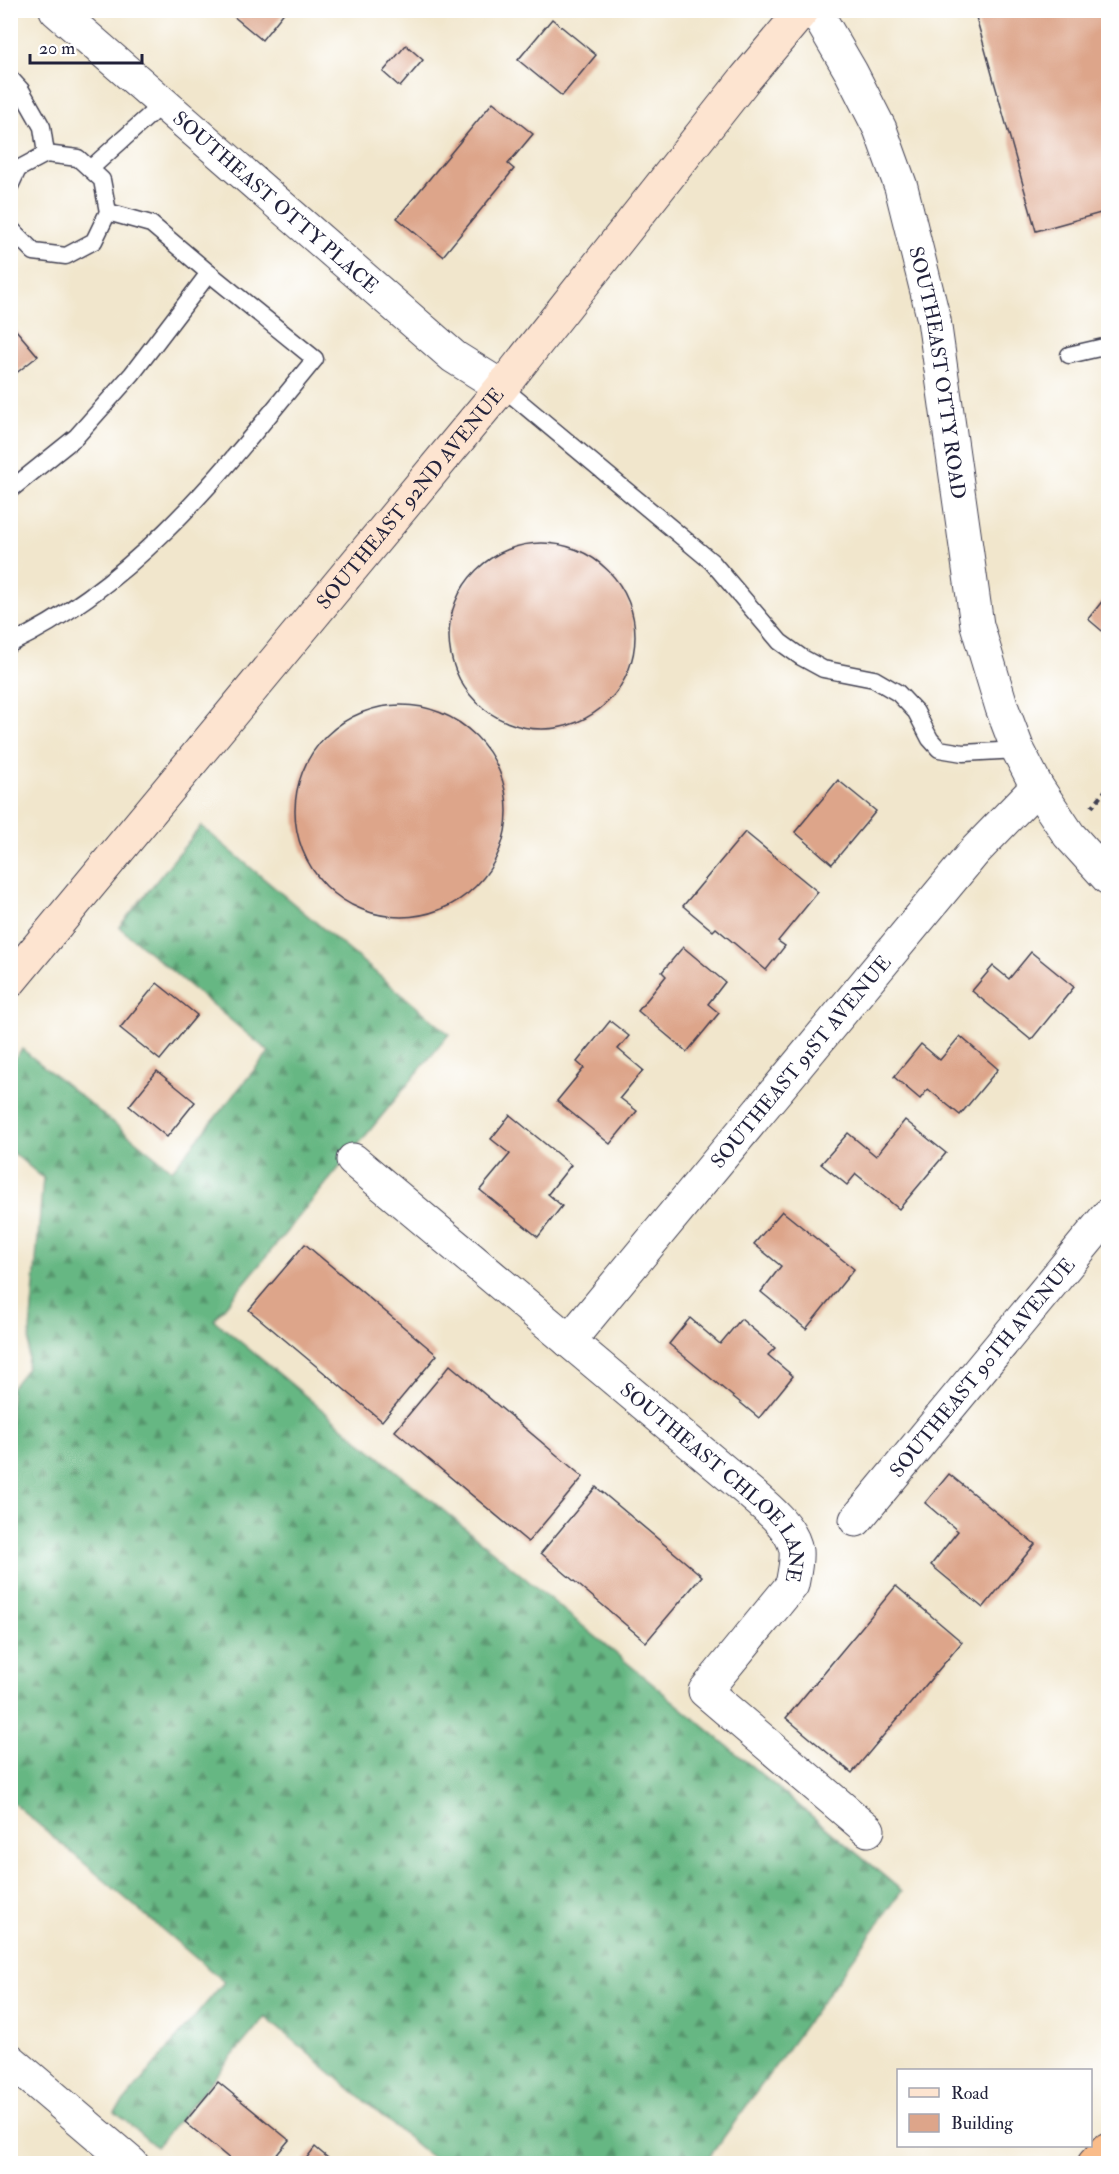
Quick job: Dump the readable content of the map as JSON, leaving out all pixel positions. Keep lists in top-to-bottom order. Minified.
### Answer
{"streets":{"main road":["SOUTHEAST 92ND AVENUE"],"street":["SOUTHEAST OTTY PLACE","SOUTHEAST OTTY ROAD","SOUTHEAST 91ST AVENUE","SOUTHEAST 90TH AVENUE","SOUTHEAST CHLOE LANE"]},"crossings":[["SOUTHEAST OTTY PLACE","SOUTHEAST 92ND AVENUE"],["SOUTHEAST OTTY ROAD","SOUTHEAST 91ST AVENUE"],["SOUTHEAST 91ST AVENUE","SOUTHEAST CHLOE LANE"]],"legend":["Road","Building"],"scale_bar":"20 m"}
